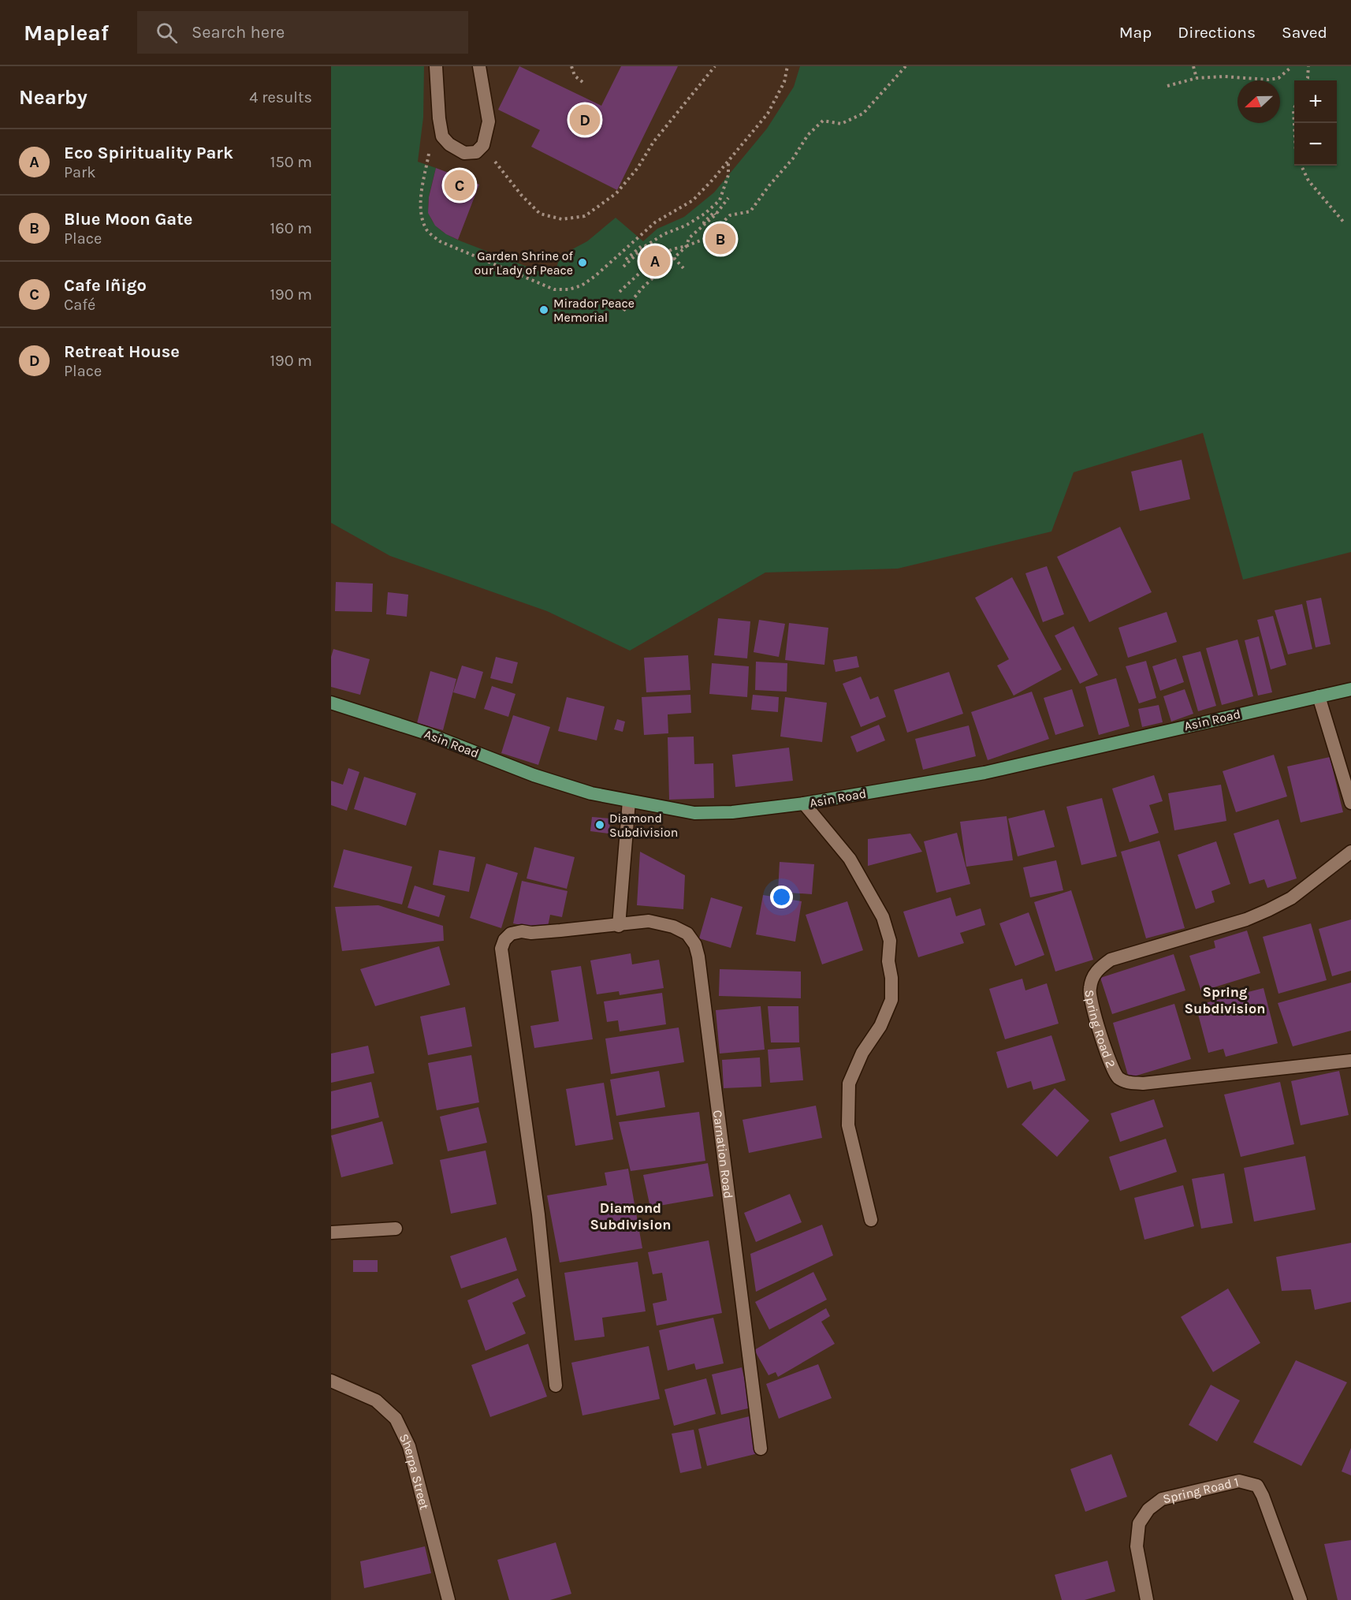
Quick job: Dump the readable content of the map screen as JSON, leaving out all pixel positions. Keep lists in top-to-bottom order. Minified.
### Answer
{"streets":{"main road":["Asin Road"],"street":["Spring Road 2","Carnation Road","Sherpa Street","Spring Road 1"]},"districts":["Spring Subdivision","Diamond Subdivision"],"places":["Garden Shrine of our Lady of Peace","Mirador Peace Memorial","Diamond Subdivision"],"north":"left","page":{"header":"Mapleaf","search":"Search here","nav":["Map","Directions","Saved"],"heading":["Nearby","4 results"],"map_buttons":["+","−"],"pins":["D","C","B","A"],"list":[{"mark":"A","name":"Eco Spirituality Park","note":"Park","value":"150 m"},{"mark":"B","name":"Blue Moon Gate","note":"Place","value":"160 m"},{"mark":"C","name":"Cafe Iñigo","note":"Café","value":"190 m"},{"mark":"D","name":"Retreat House","note":"Place","value":"190 m"}]}}
